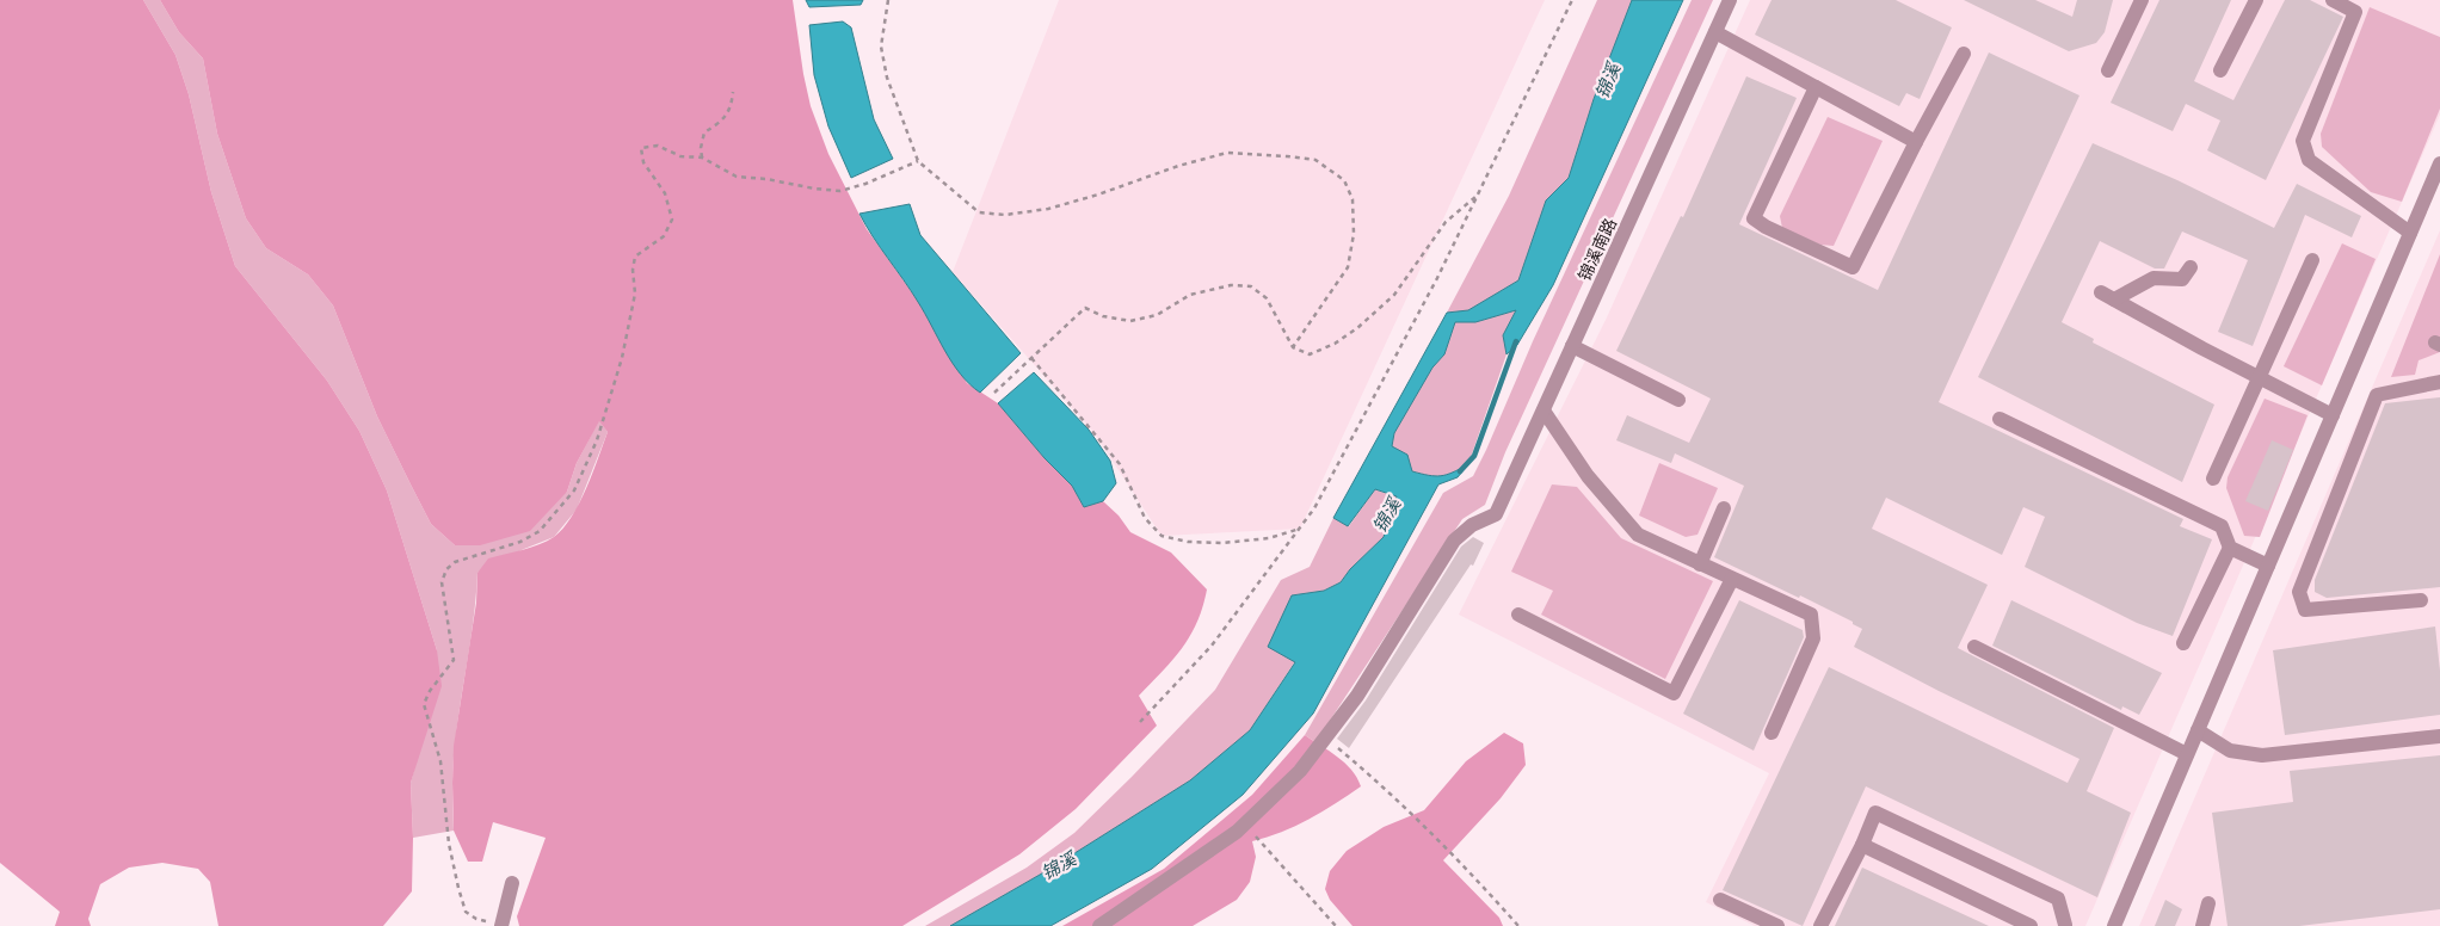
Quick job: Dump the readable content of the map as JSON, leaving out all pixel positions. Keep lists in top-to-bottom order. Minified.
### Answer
{"streets":{"street":["锦溪南路"]},"water":["锦溪"]}
